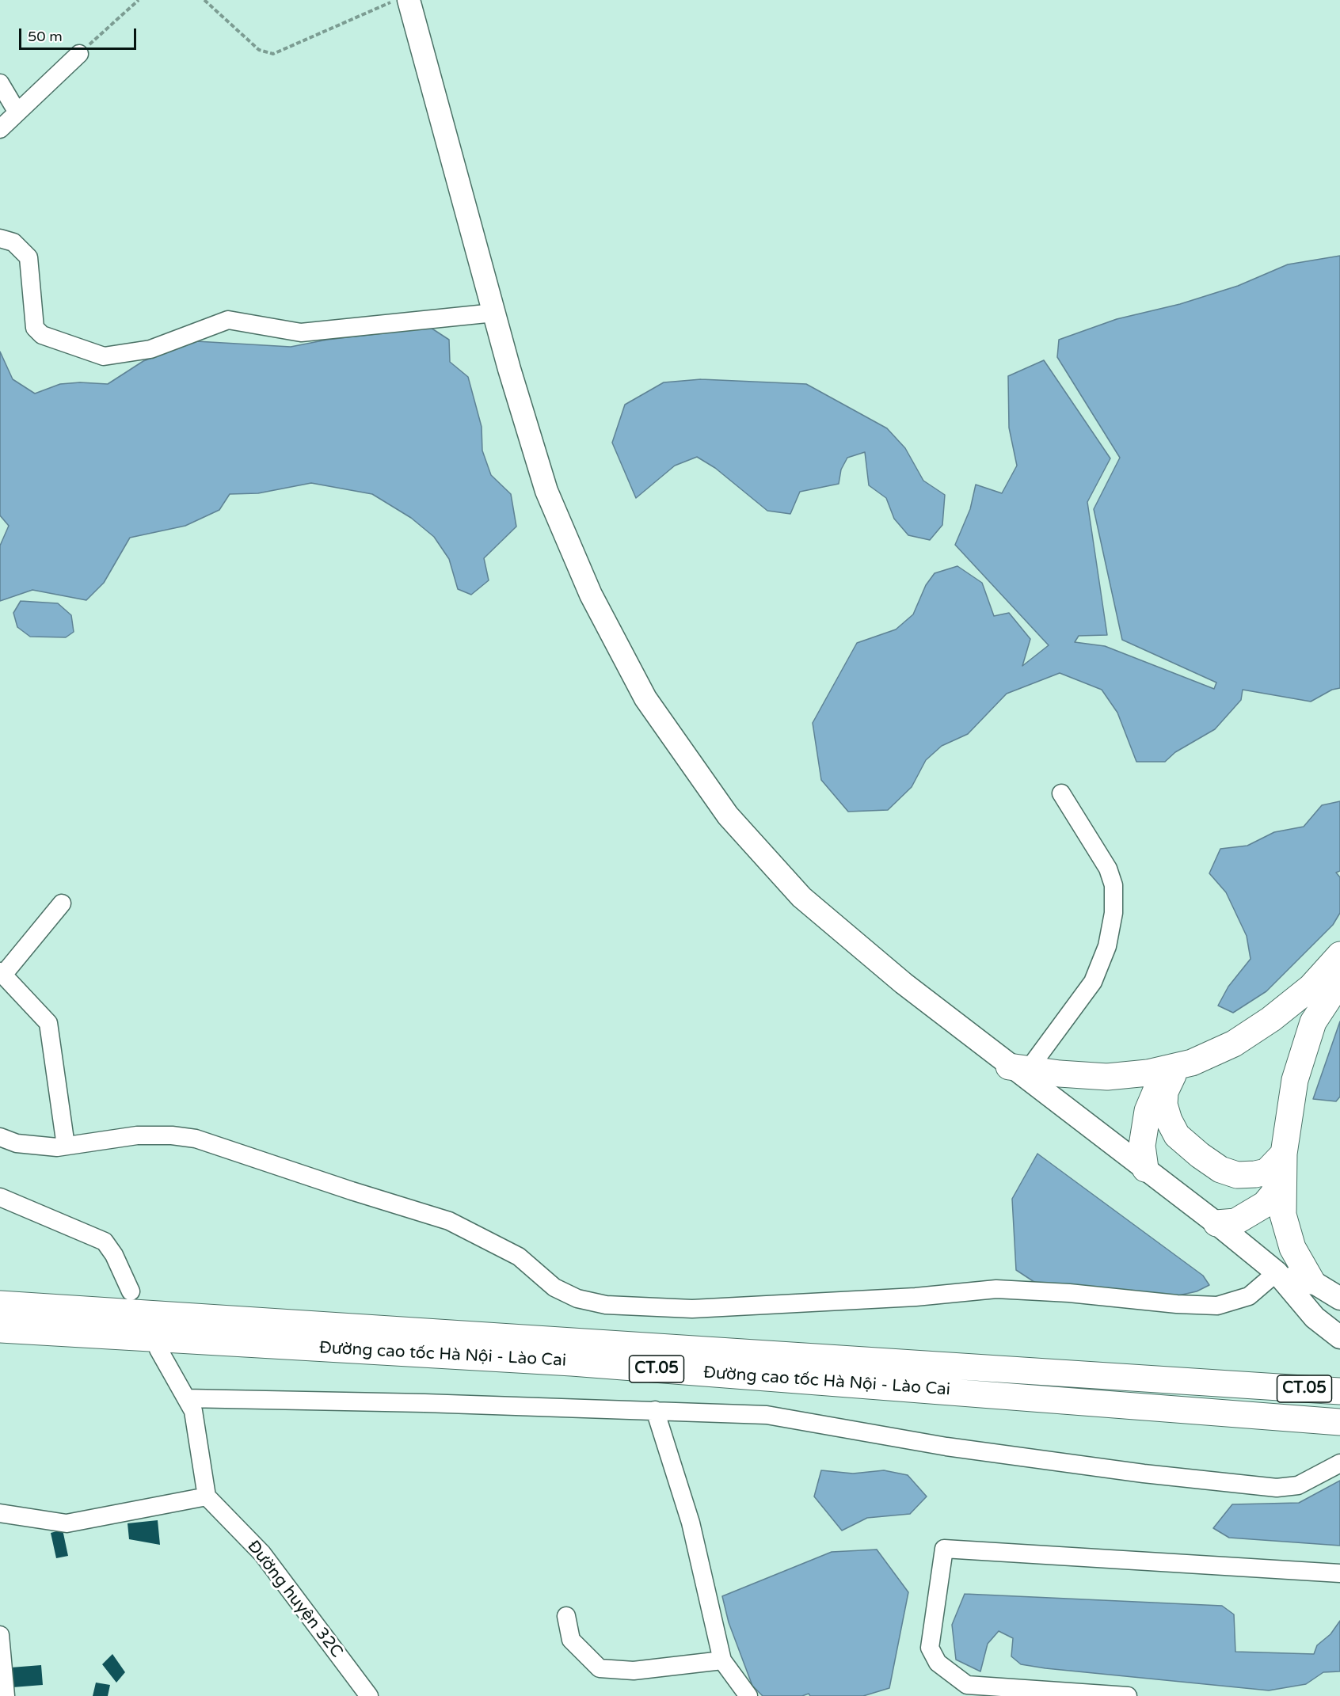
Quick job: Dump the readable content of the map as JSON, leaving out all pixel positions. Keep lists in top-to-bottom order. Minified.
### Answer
{"streets":{"highway":["Đường cao tốc Hà Nội - Lào Cai","CT.05"],"street":["Đường huyện 32C"]},"scale_bar":"50 m"}
